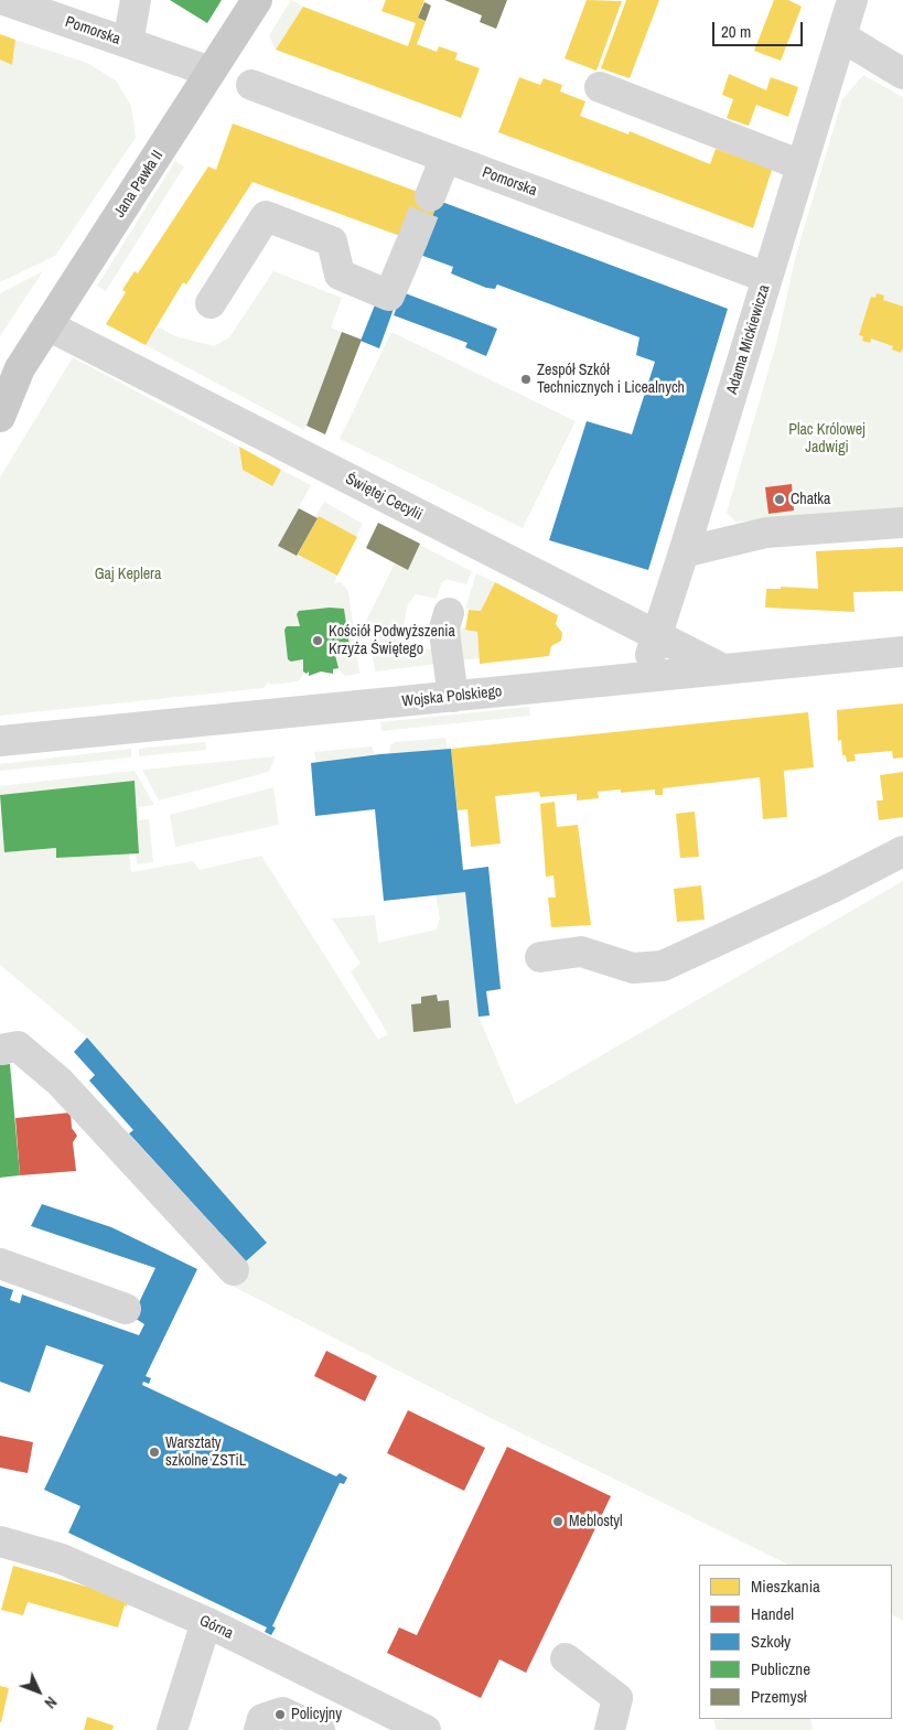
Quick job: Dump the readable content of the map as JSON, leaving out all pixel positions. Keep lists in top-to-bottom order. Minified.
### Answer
{"streets":{"main road":["Jana Pawła II"],"street":["Pomorska","Adama Mickiewicza","Świętej Cecylii","Wojska Polskiego","Górna"]},"crossings":[["Pomorska","Jana Pawła II"],["Pomorska","Adama Mickiewicza"],["Jana Pawła II","Świętej Cecylii"],["Adama Mickiewicza","Świętej Cecylii"],["Adama Mickiewicza","Wojska Polskiego"],["Świętej Cecylii","Wojska Polskiego"]],"parks":["Plac Królowej Jadwigi","Gaj Keplera"],"places":["Zespół Szkół Technicznych i Licealnych","Chatka","Kościół Podwyższenia Krzyża Świętego","Warsztaty szkolne ZSTiL","Meblostyl","Policyjny"],"legend":["Mieszkania","Handel","Szkoły","Publiczne","Przemysł"],"scale_bar":"20 m","north":"bottom right"}
